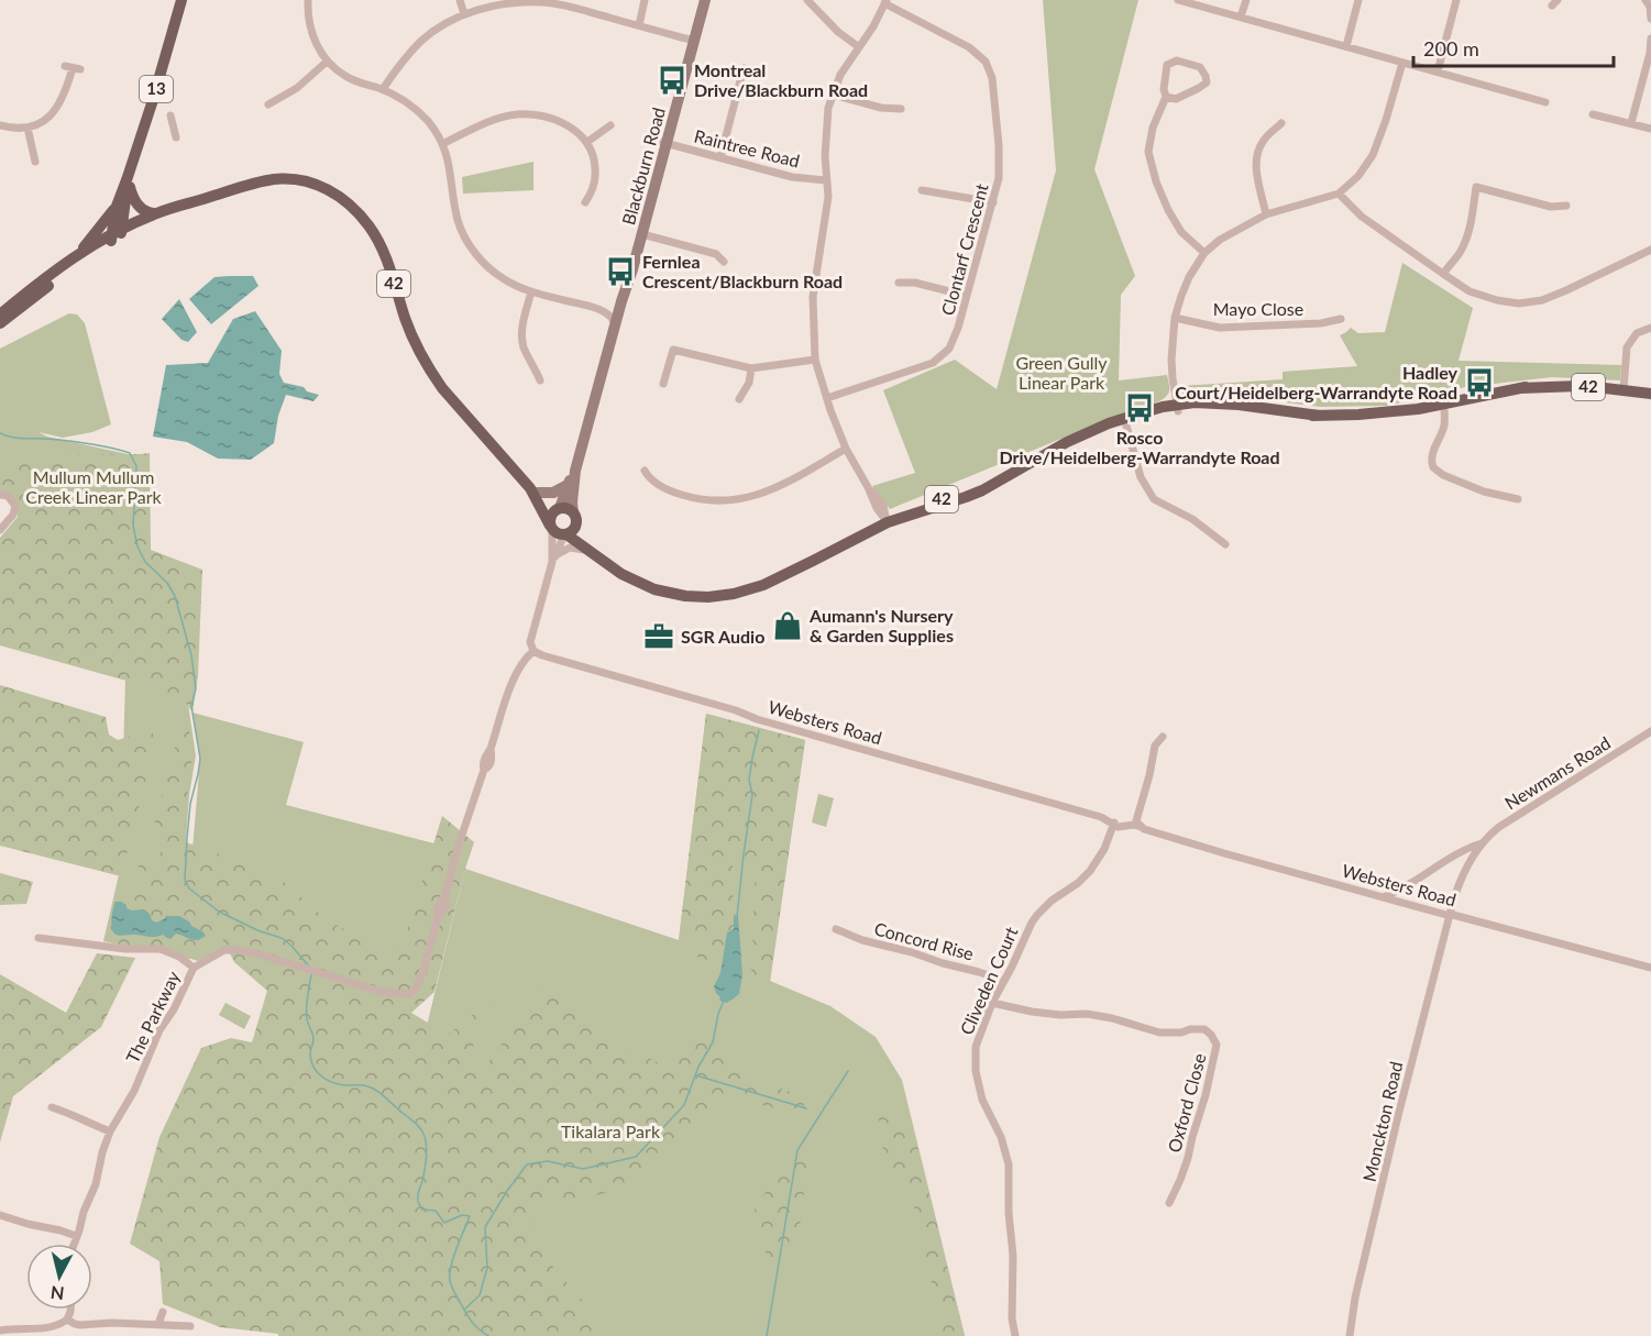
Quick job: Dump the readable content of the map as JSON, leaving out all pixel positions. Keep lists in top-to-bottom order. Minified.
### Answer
{"streets":{"main road":["13","Blackburn Road","42"],"street":["Raintree Road","Clontarf Crescent","Mayo Close","Websters Road","Newmans Road","Concord Rise","Cliveden Court","The Parkway","Oxford Close","Monckton Road"]},"crossings":[["13","42"],["Raintree Road","Blackburn Road"],["Blackburn Road","42"],["Websters Road","Newmans Road"],["Websters Road","Cliveden Court"],["Websters Road","The Parkway"],["Websters Road","Monckton Road"],["Newmans Road","Monckton Road"],["Concord Rise","Cliveden Court"],["Cliveden Court","Oxford Close"]],"parks":["Green Gully Linear Park","Mullum Mullum Creek Linear Park","Tikalara Park"],"places":{"bus stop":["Montreal Drive/Blackburn Road","Fernlea Crescent/Blackburn Road","Hadley Court/Heidelberg-Warrandyte Road","Rosco Drive/Heidelberg-Warrandyte Road"],"shop":["Aumann's Nursery & Garden Supplies"],"office":["SGR Audio"]},"scale_bar":"200 m","north":"bottom"}
